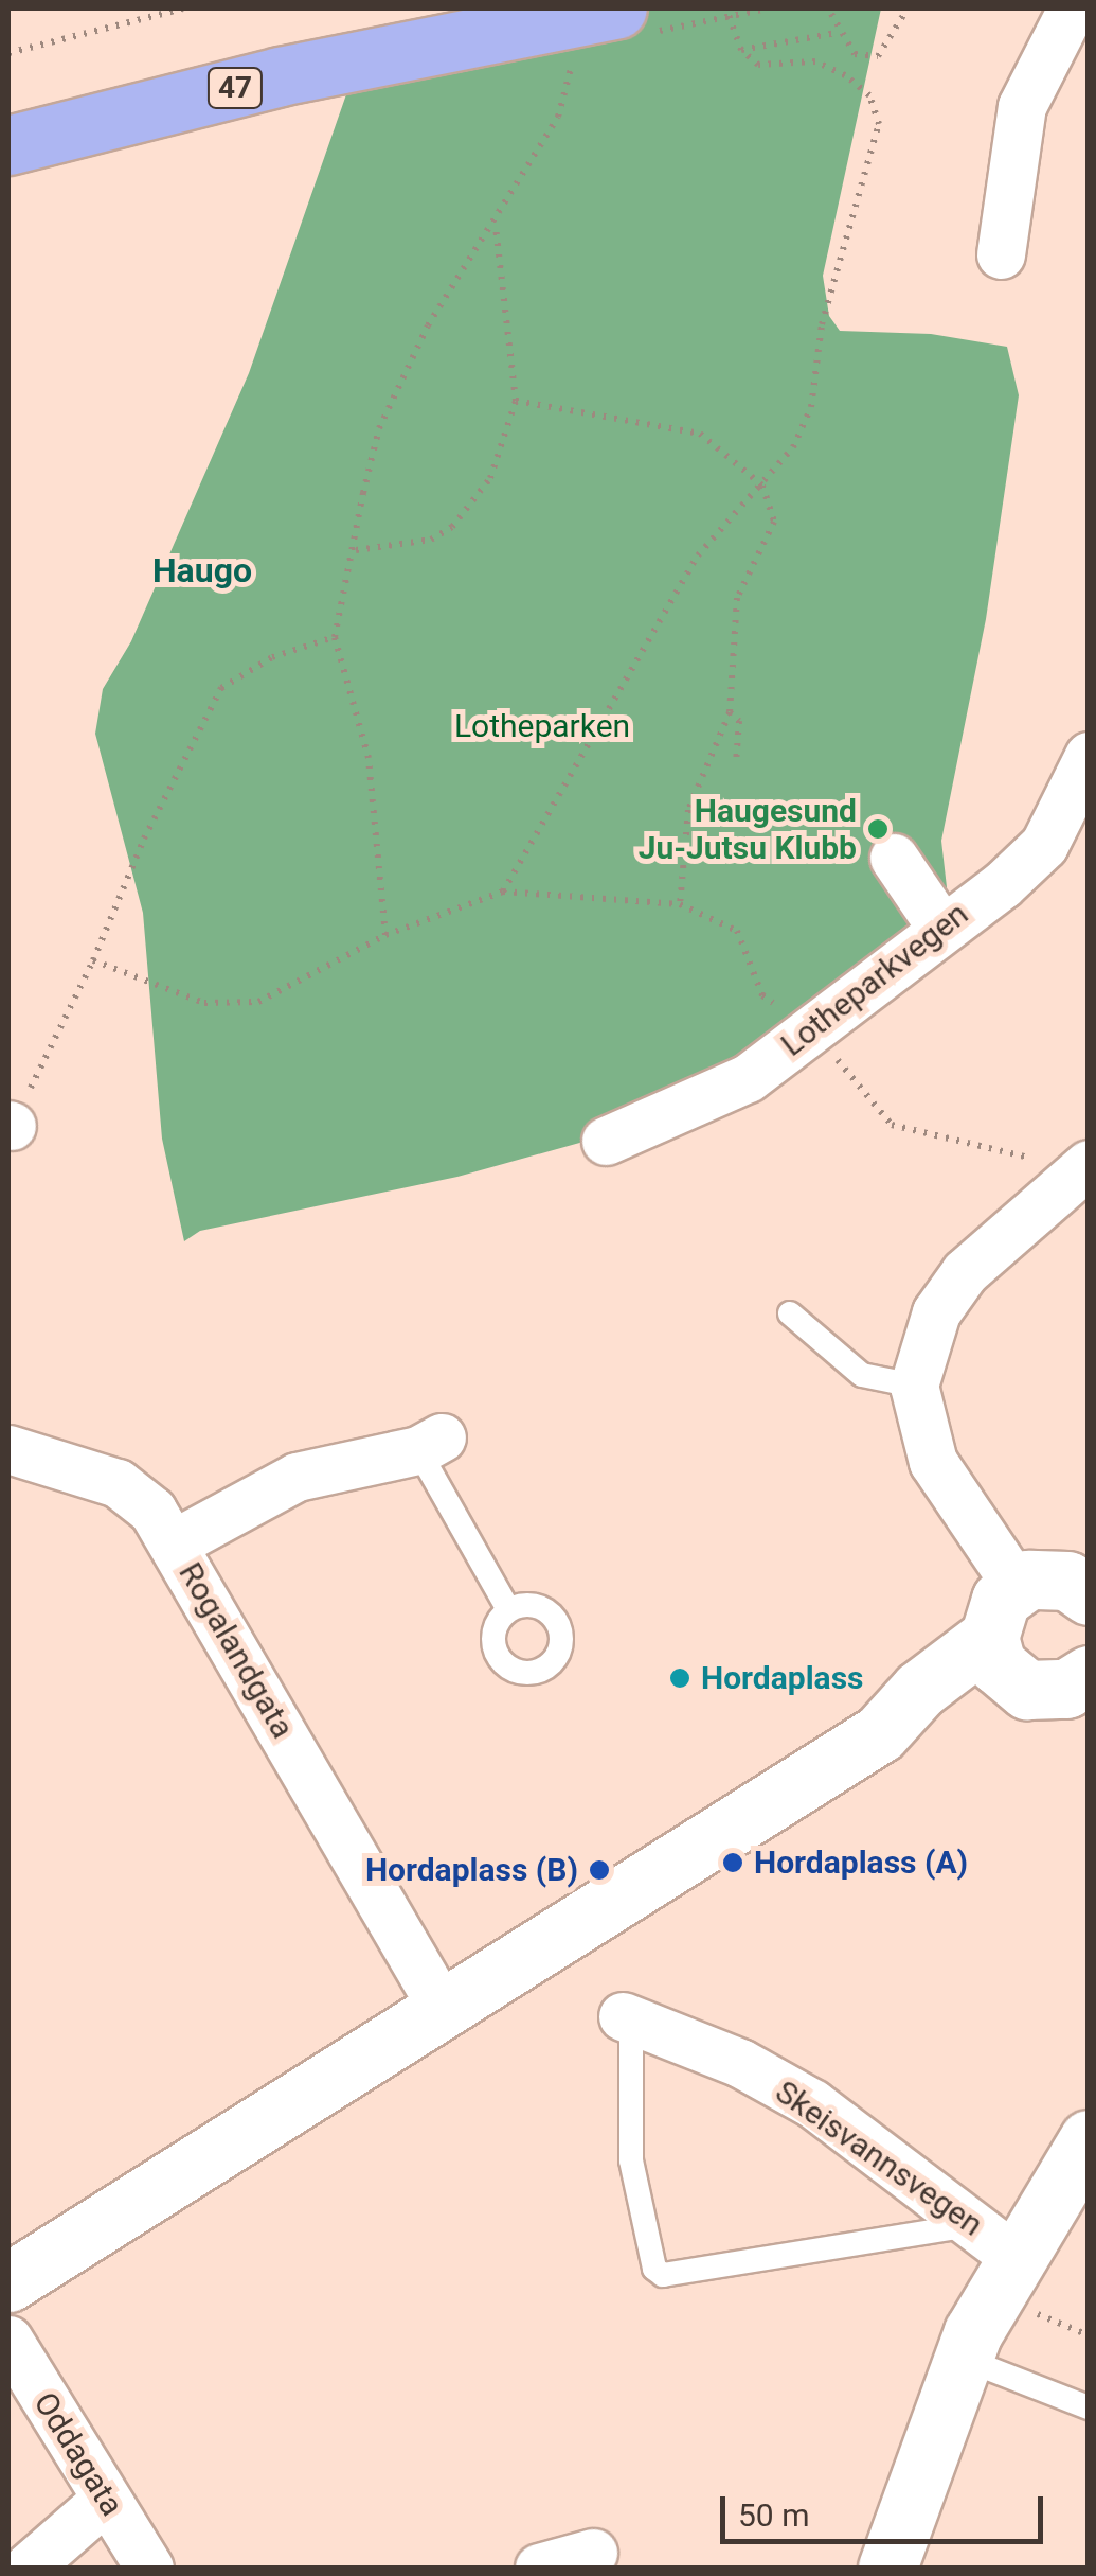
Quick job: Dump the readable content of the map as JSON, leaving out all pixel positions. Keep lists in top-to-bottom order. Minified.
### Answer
{"streets":{"main road":["47"],"street":["Lotheparkvegen","Rogalandgata","Skeisvannsvegen","Oddagata"]},"districts":["Haugo"],"parks":["Lotheparken"],"places":["Haugesund Ju-Jutsu Klubb","Hordaplass","Hordaplass (A)","Hordaplass (B)"],"scale_bar":"50 m"}
